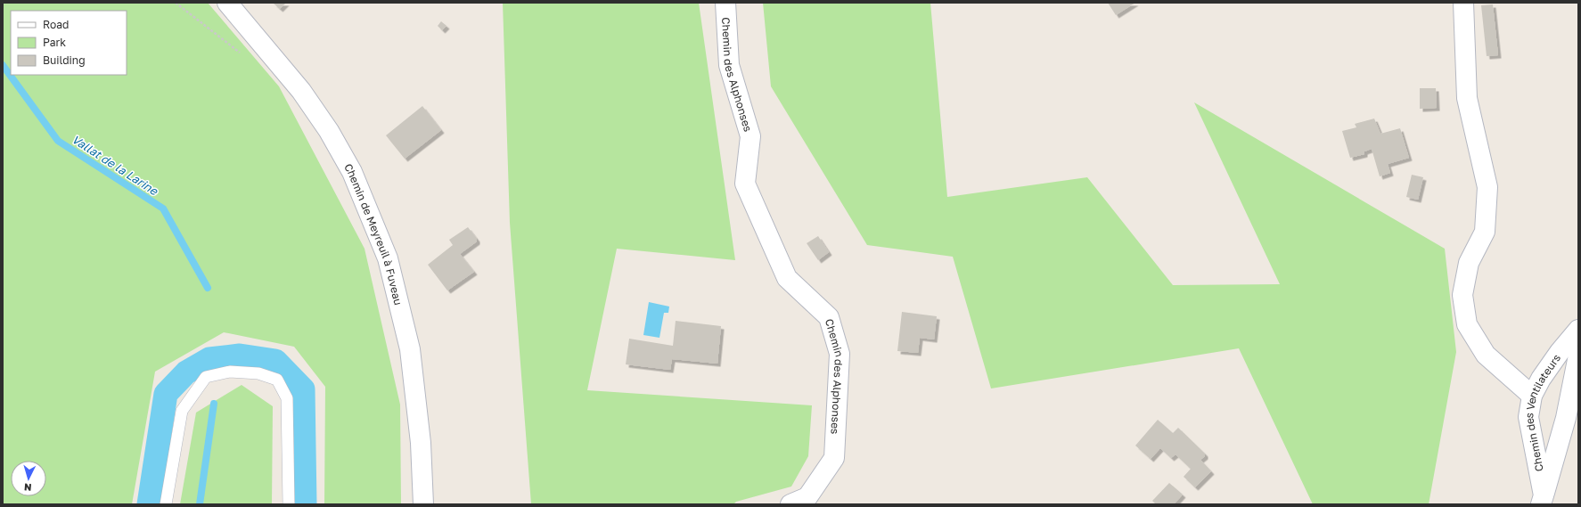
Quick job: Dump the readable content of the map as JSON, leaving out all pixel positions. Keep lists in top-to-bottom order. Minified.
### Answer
{"streets":{"street":["Chemin des Alphonses","Chemin de Meyreuil à Fuveau","Chemin des Ventilateurs"]},"water":["Vallat de la Larine"],"legend":["Road","Park","Building"],"north":"bottom"}
